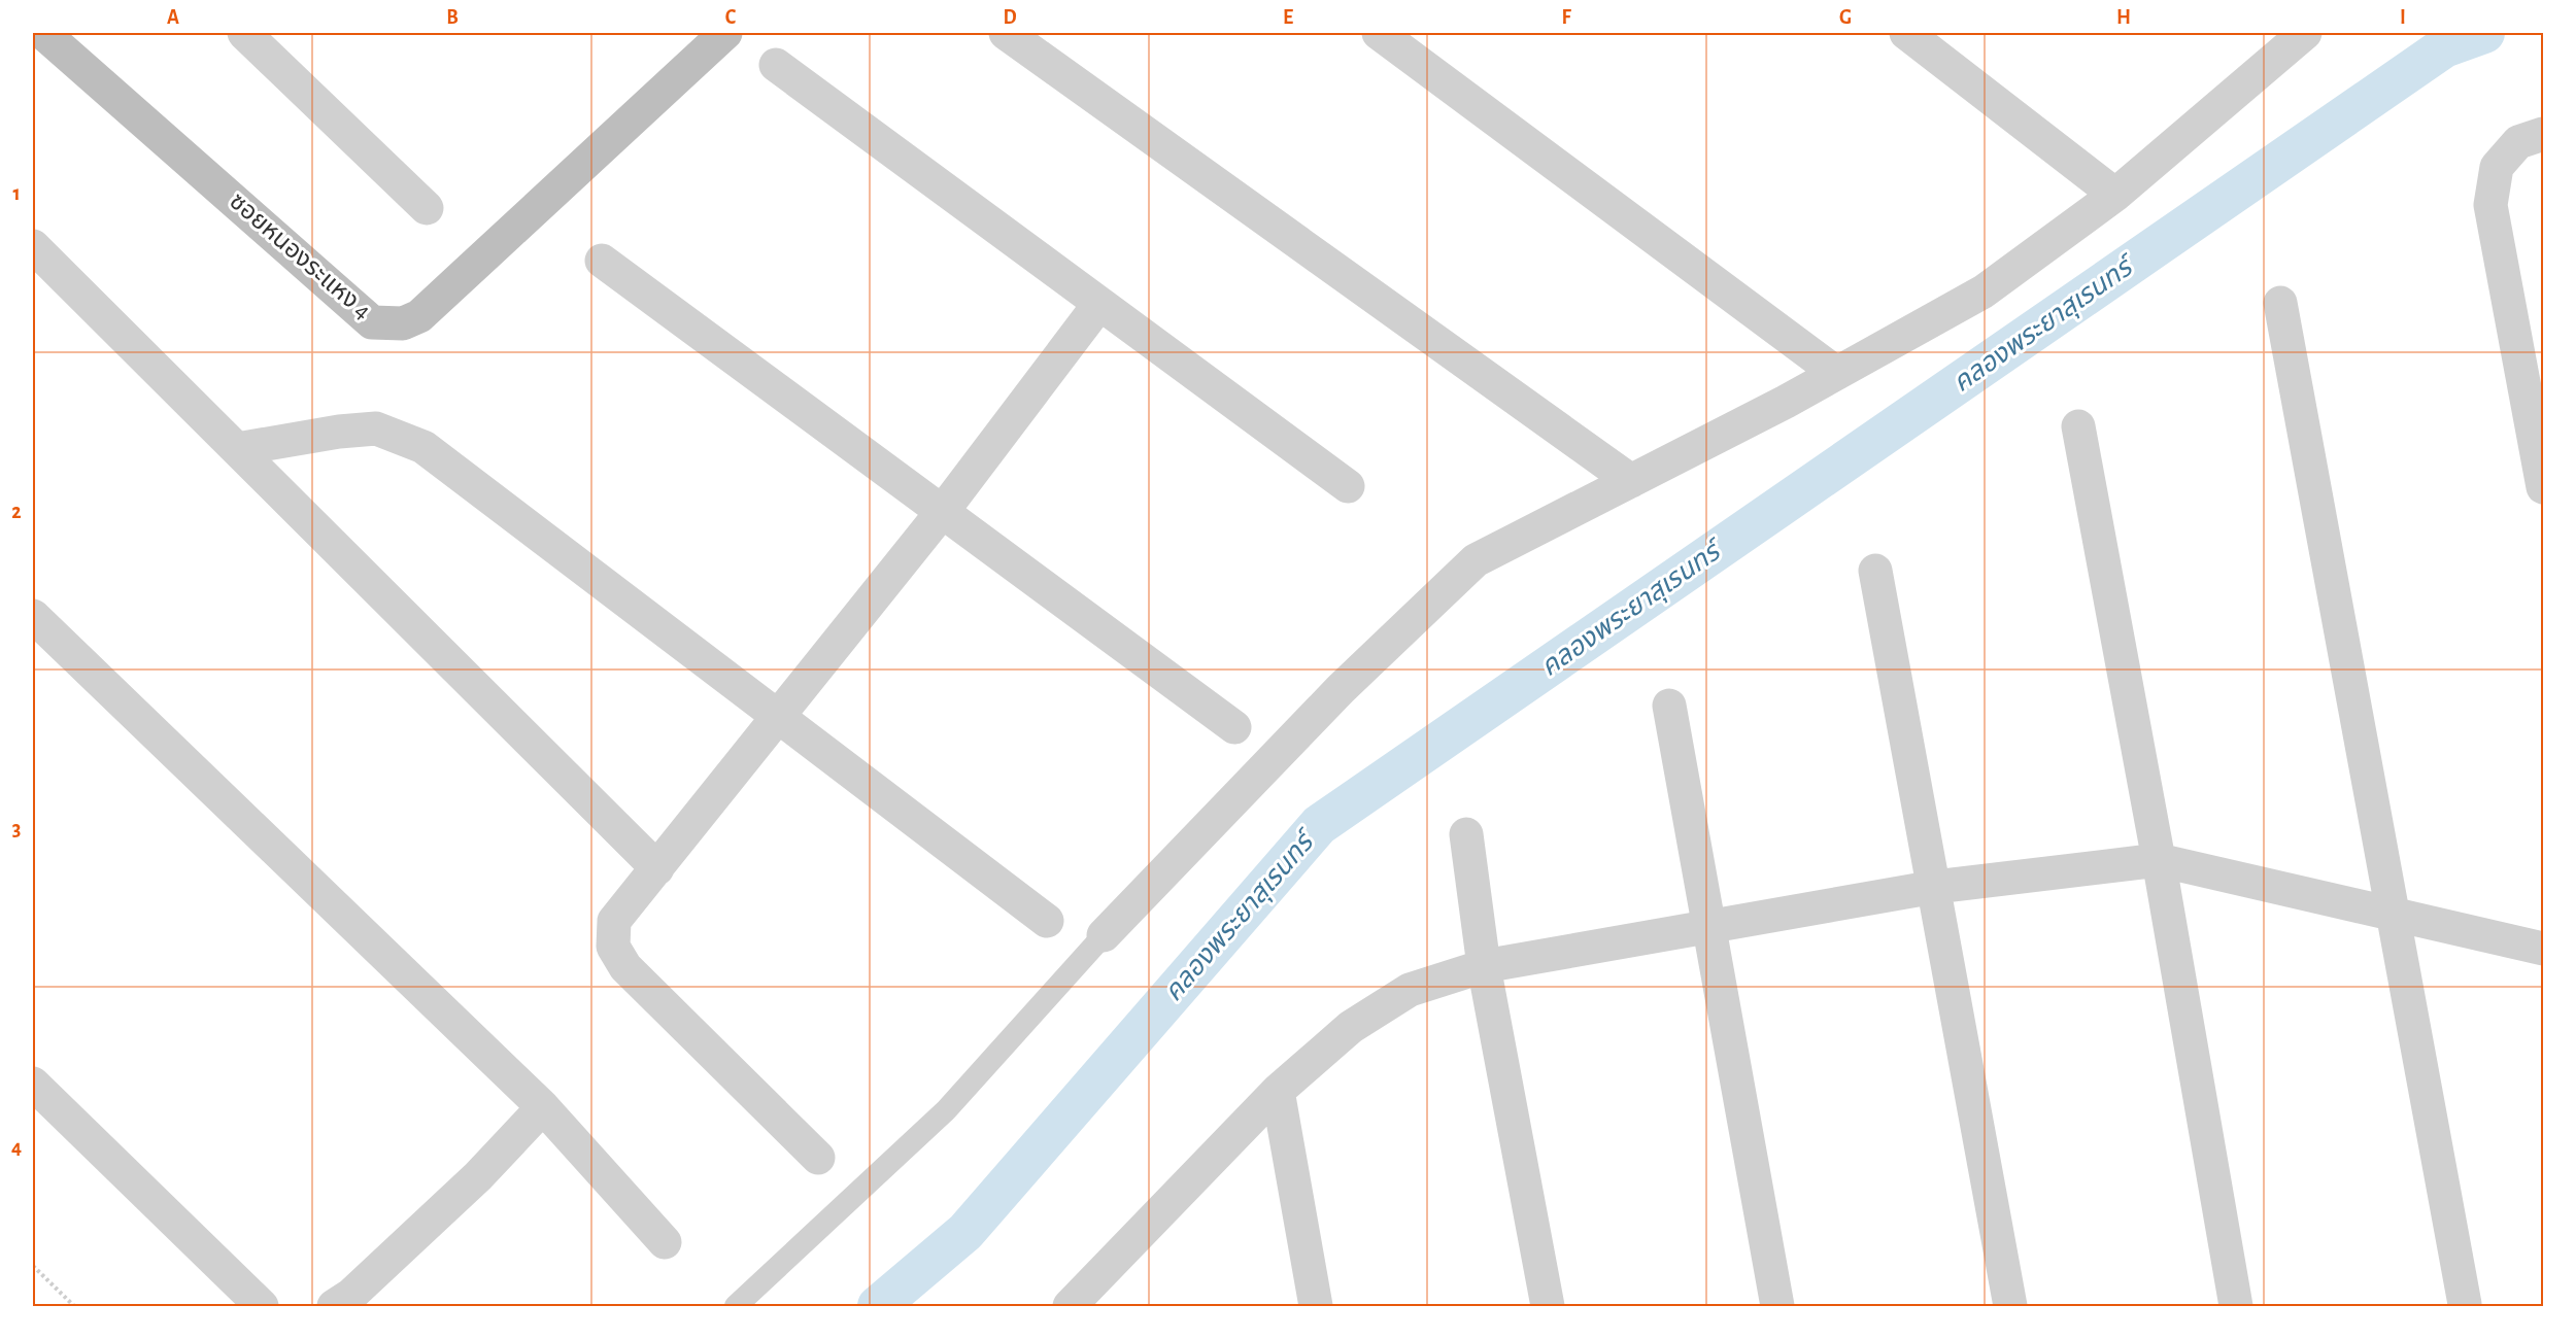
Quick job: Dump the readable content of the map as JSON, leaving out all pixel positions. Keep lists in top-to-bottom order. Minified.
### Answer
{"streets":{"street":["ซอยหนองระแหง 4"]},"water":["คลองพระยาสุเรนทร์"],"grid":{"columns":["A","B","C","D","E","F","G","H","I"],"rows":["1","2","3","4"]}}
